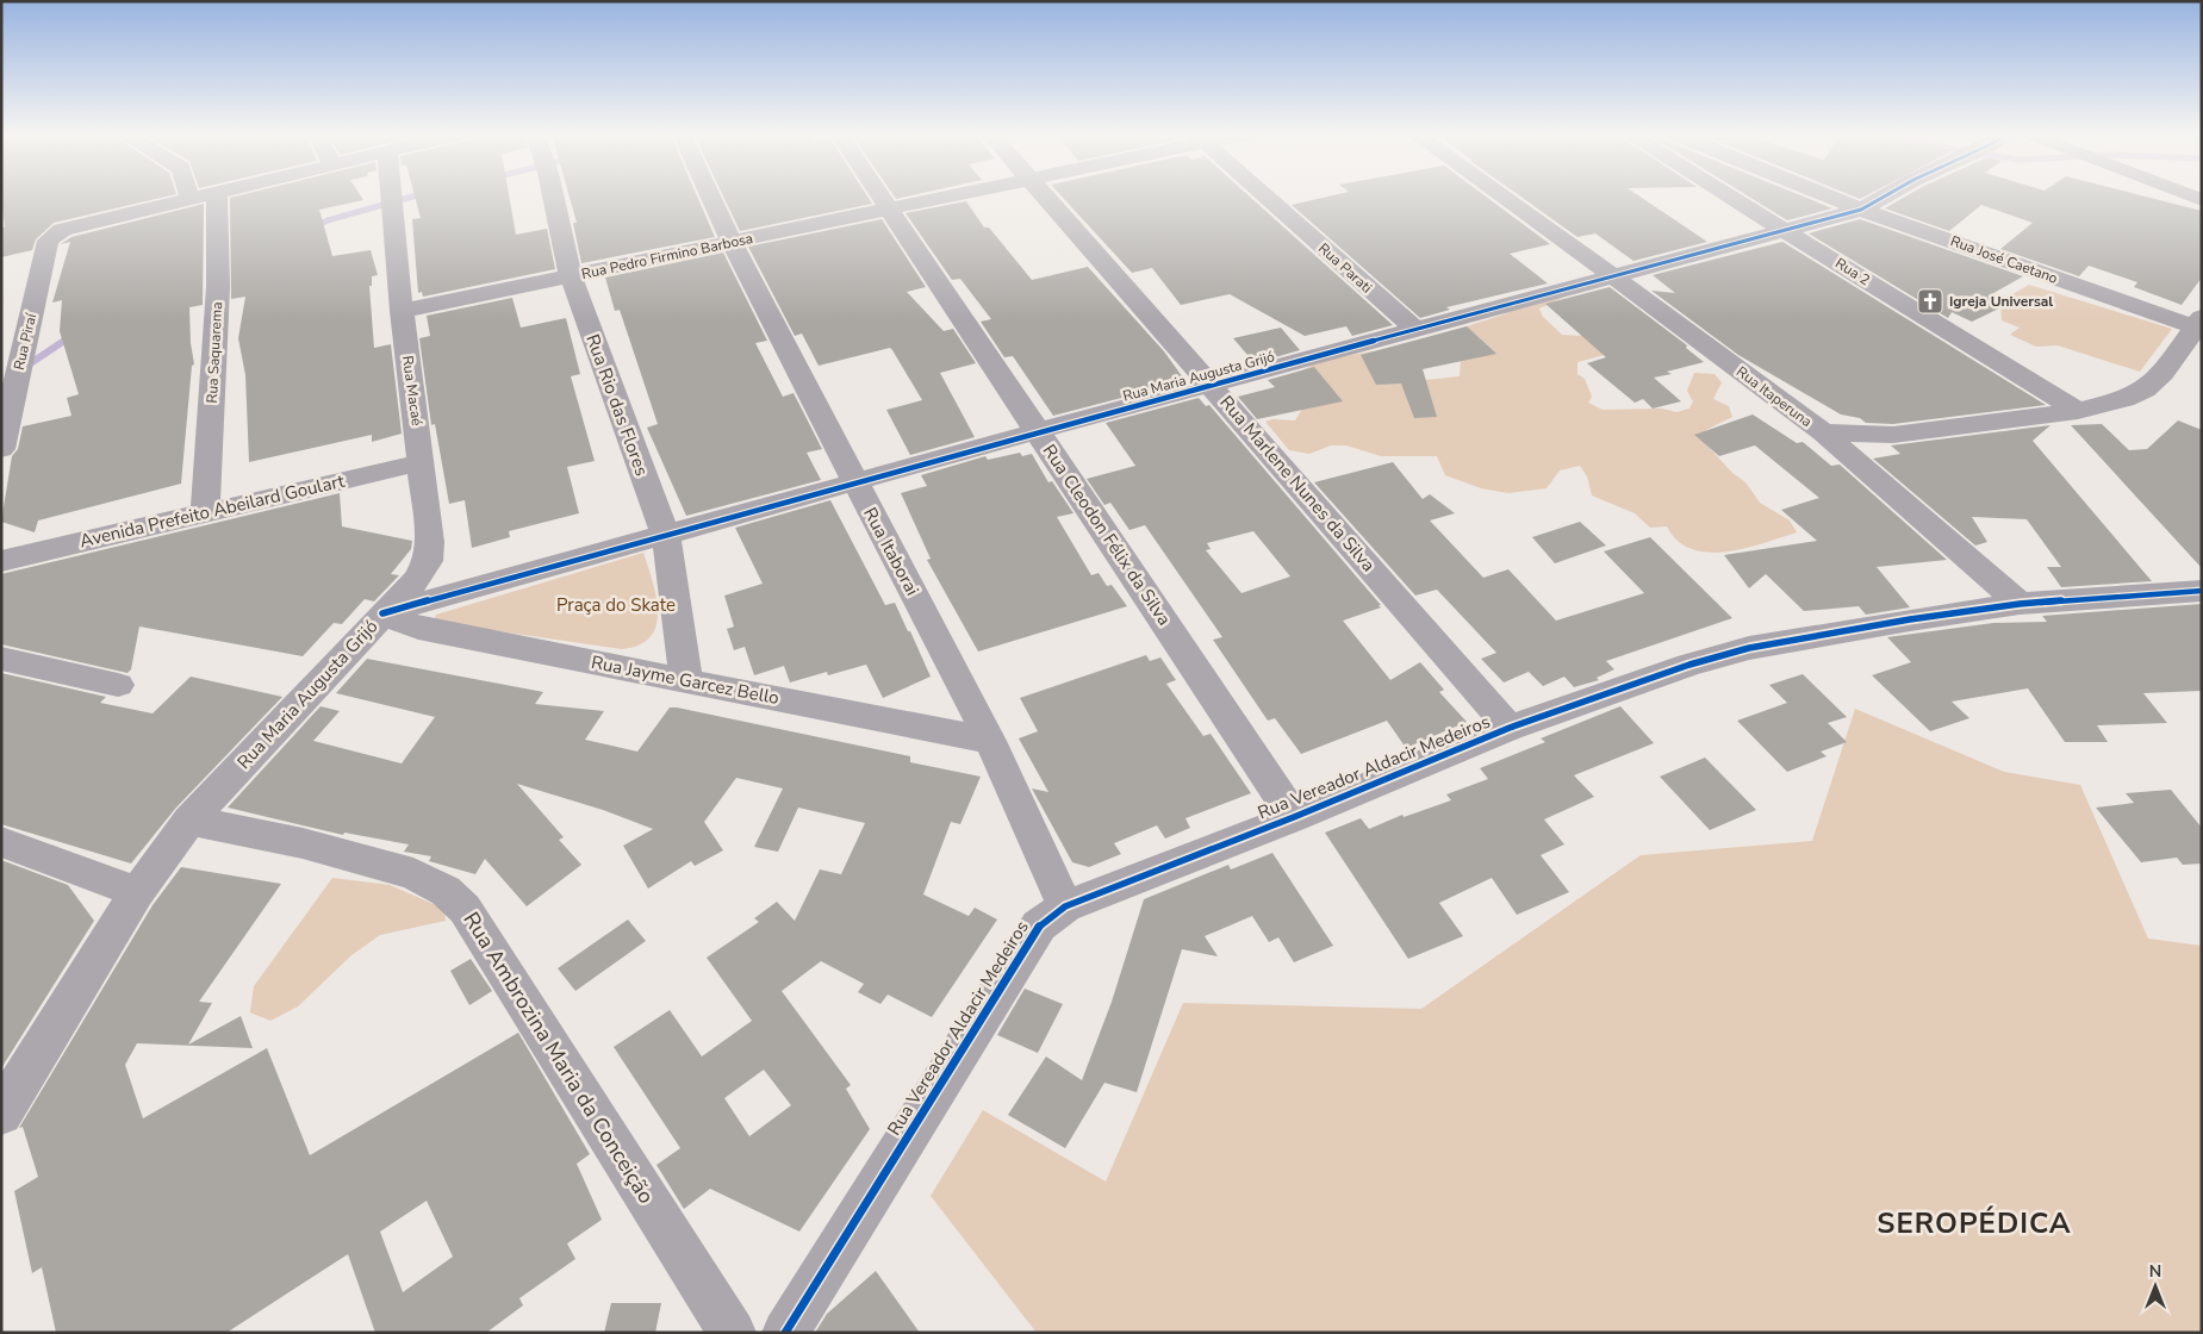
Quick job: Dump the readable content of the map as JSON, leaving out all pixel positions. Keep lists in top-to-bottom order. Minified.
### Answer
{"streets":{"street":["Rua Pedro Firmino Barbosa","Rua José Caetano","Rua Parati","Rua 2","Rua Piraí","Rua Saquarema","Rua Maria Augusta Grijó","Rua Macaé","Rua Itaperuna","Rua Rio das Flores","Rua Marlene Nunes da Silva","Avenida Prefeito Abeilard Goulart","Rua Cleodon Félix da Silva","Rua Itaborai","Rua Jayme Garcez Bello","Rua Vereador Aldacir Medeiros","Rua Ambrozina Maria da Conceição"]},"crossings":[["Rua Pedro Firmino Barbosa","Rua Macaé"],["Rua Pedro Firmino Barbosa","Rua Rio das Flores"],["Rua Pedro Firmino Barbosa","Rua Cleodon Félix da Silva"],["Rua Pedro Firmino Barbosa","Rua Itaborai"],["Rua José Caetano","Rua Maria Augusta Grijó"],["Rua José Caetano","Rua Itaperuna"],["Rua Parati","Rua Maria Augusta Grijó"],["Rua 2","Rua Maria Augusta Grijó"],["Rua 2","Rua Itaperuna"],["Rua Saquarema","Avenida Prefeito Abeilard Goulart"],["Rua Maria Augusta Grijó","Rua Macaé"],["Rua Maria Augusta Grijó","Rua Itaperuna"],["Rua Maria Augusta Grijó","Rua Rio das Flores"],["Rua Maria Augusta Grijó","Rua Marlene Nunes da Silva"],["Rua Maria Augusta Grijó","Rua Cleodon Félix da Silva"],["Rua Maria Augusta Grijó","Rua Itaborai"],["Rua Maria Augusta Grijó","Rua Jayme Garcez Bello"],["Rua Maria Augusta Grijó","Rua Ambrozina Maria da Conceição"],["Rua Macaé","Avenida Prefeito Abeilard Goulart"],["Rua Macaé","Rua Jayme Garcez Bello"],["Rua Rio das Flores","Rua Jayme Garcez Bello"],["Rua Marlene Nunes da Silva","Rua Vereador Aldacir Medeiros"],["Rua Cleodon Félix da Silva","Rua Vereador Aldacir Medeiros"],["Rua Itaborai","Rua Jayme Garcez Bello"],["Rua Itaborai","Rua Vereador Aldacir Medeiros"]],"districts":["SEROPÉDICA"],"parks":["Praça do Skate"],"places":{"church":["Igreja Universal"]},"north":"top"}
